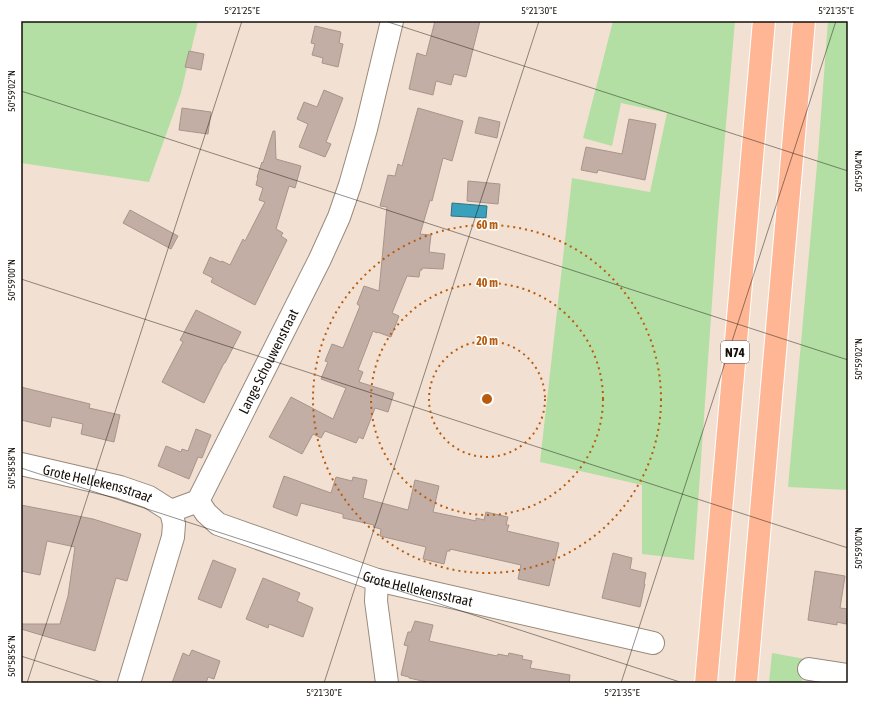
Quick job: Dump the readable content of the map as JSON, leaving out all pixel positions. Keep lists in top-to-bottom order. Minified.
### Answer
{"streets":{"highway":["N74"],"street":["Lange Schouwenstraat","Grote Hellekensstraat"]},"crossings":[["Lange Schouwenstraat","Grote Hellekensstraat"]],"coordinates":["5°21'25\"E","5°21'30\"E","5°21'35\"E","50°59'02\"N","50°59'04\"N","50°59'00\"N","50°58'58\"N","50°58'56\"N"],"rings":["60 m","40 m","20 m"]}
